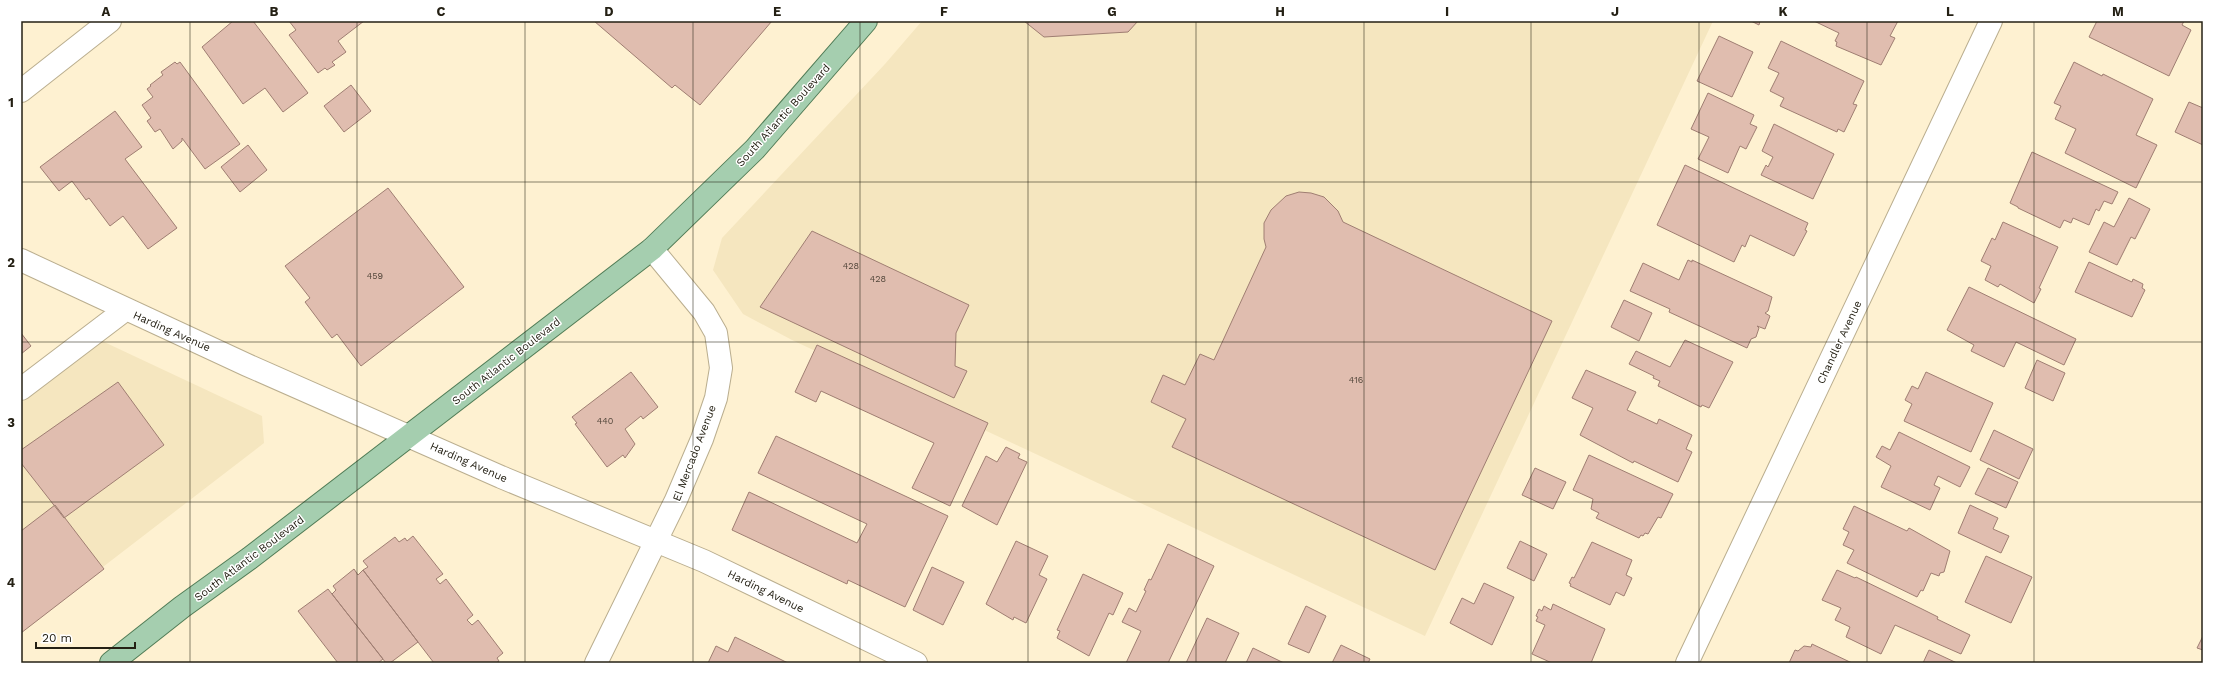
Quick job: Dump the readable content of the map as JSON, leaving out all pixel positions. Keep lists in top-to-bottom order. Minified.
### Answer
{"streets":{"main road":["South Atlantic Boulevard"],"street":["Harding Avenue","Chandler Avenue","El Mercado Avenue"]},"crossings":[["South Atlantic Boulevard","Harding Avenue"],["South Atlantic Boulevard","El Mercado Avenue"],["Harding Avenue","El Mercado Avenue"]],"house_numbers":["428","459","428","416","440"],"scale_bar":"20 m","grid":{"columns":["A","B","C","D","E","F","G","H","I","J","K","L","M"],"rows":["1","2","3","4"]}}
